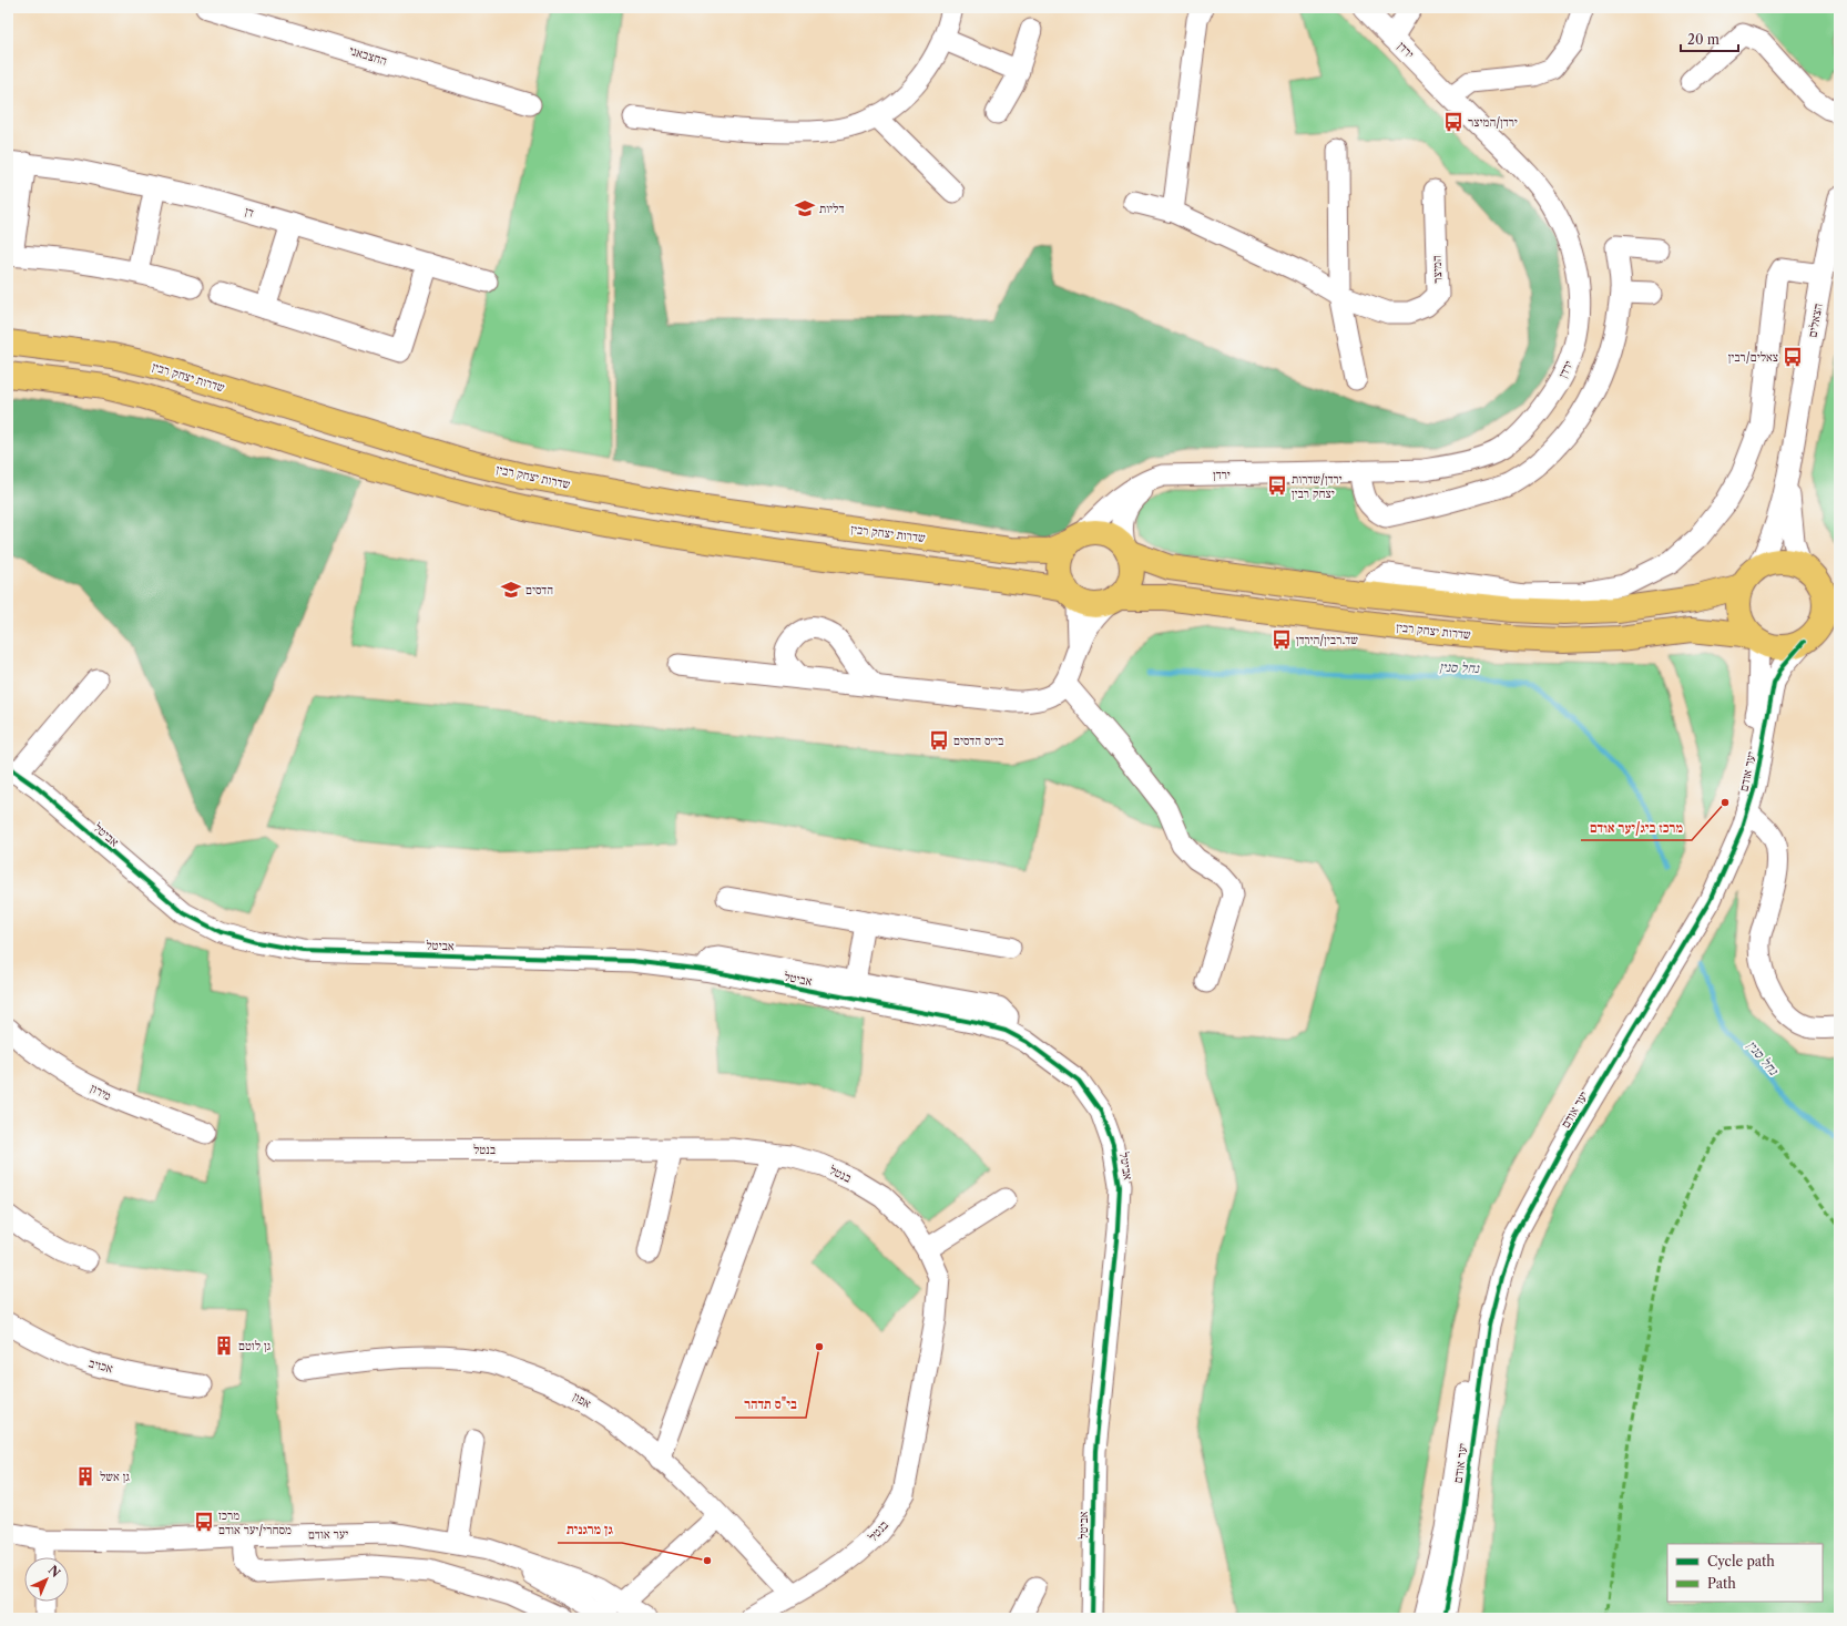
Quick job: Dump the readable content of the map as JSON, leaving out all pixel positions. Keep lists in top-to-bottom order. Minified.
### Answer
{"streets":{"main road":["שדרות יצחק רבין"],"street":["ירדן","החצבאני","דן","המיצר","הצאלים","יער אודם","אביטל","מירון","בנטל","אכזיב","אפון"]},"crossings":[["ירדן","שדרות יצחק רבין"],["הצאלים","שדרות יצחק רבין"],["הצאלים","יער אודם"],["שדרות יצחק רבין","יער אודם"],["בנטל","אפון"]],"water":["נחל סנין"],"places":{"bus stop":["ירדן/המיצר","צאלים/רבין","ירדן/שדרות יצחק רבין","שד.רבין/הירדן","בי״ס הדסים","מרכז מסחרי/יער אודם"],"school or university":["דליות","הדסים"],"other":["מרכז ביג/יער אודם","בי\"ס תדהר","גן מרגנית"],"building":["גן לוטם","גן אשל"]},"legend":["Cycle path","Path"],"scale_bar":"20 m","north":"top right"}
